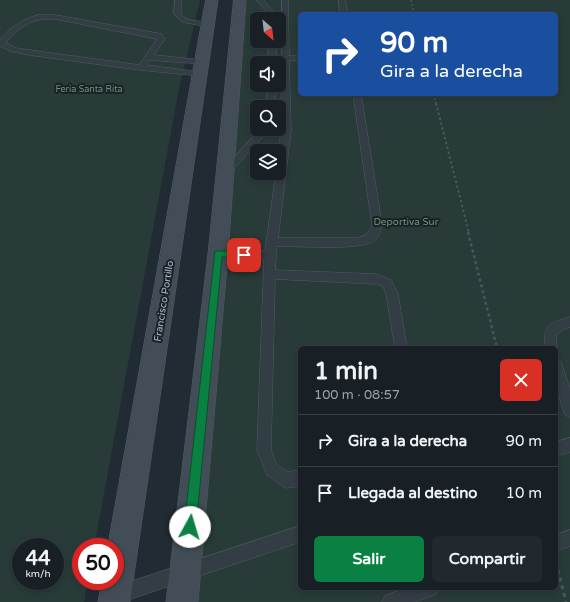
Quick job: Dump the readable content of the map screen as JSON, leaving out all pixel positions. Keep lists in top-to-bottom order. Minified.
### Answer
{"streets":{"main road":["Francisco Portillo"]},"parks":["Feria Santa Rita","Deportiva Sur"],"north":"bottom right","page":{"turn":["90 m","Gira a la derecha"],"heading":["1 min","100 m · 08:57"],"list":[{"name":"Gira a la derecha","value":"90 m"},{"name":"Llegada al destino","value":"10 m"}],"buttons":["Salir","Compartir"],"speed":"44 km/h","limit":"50"}}
